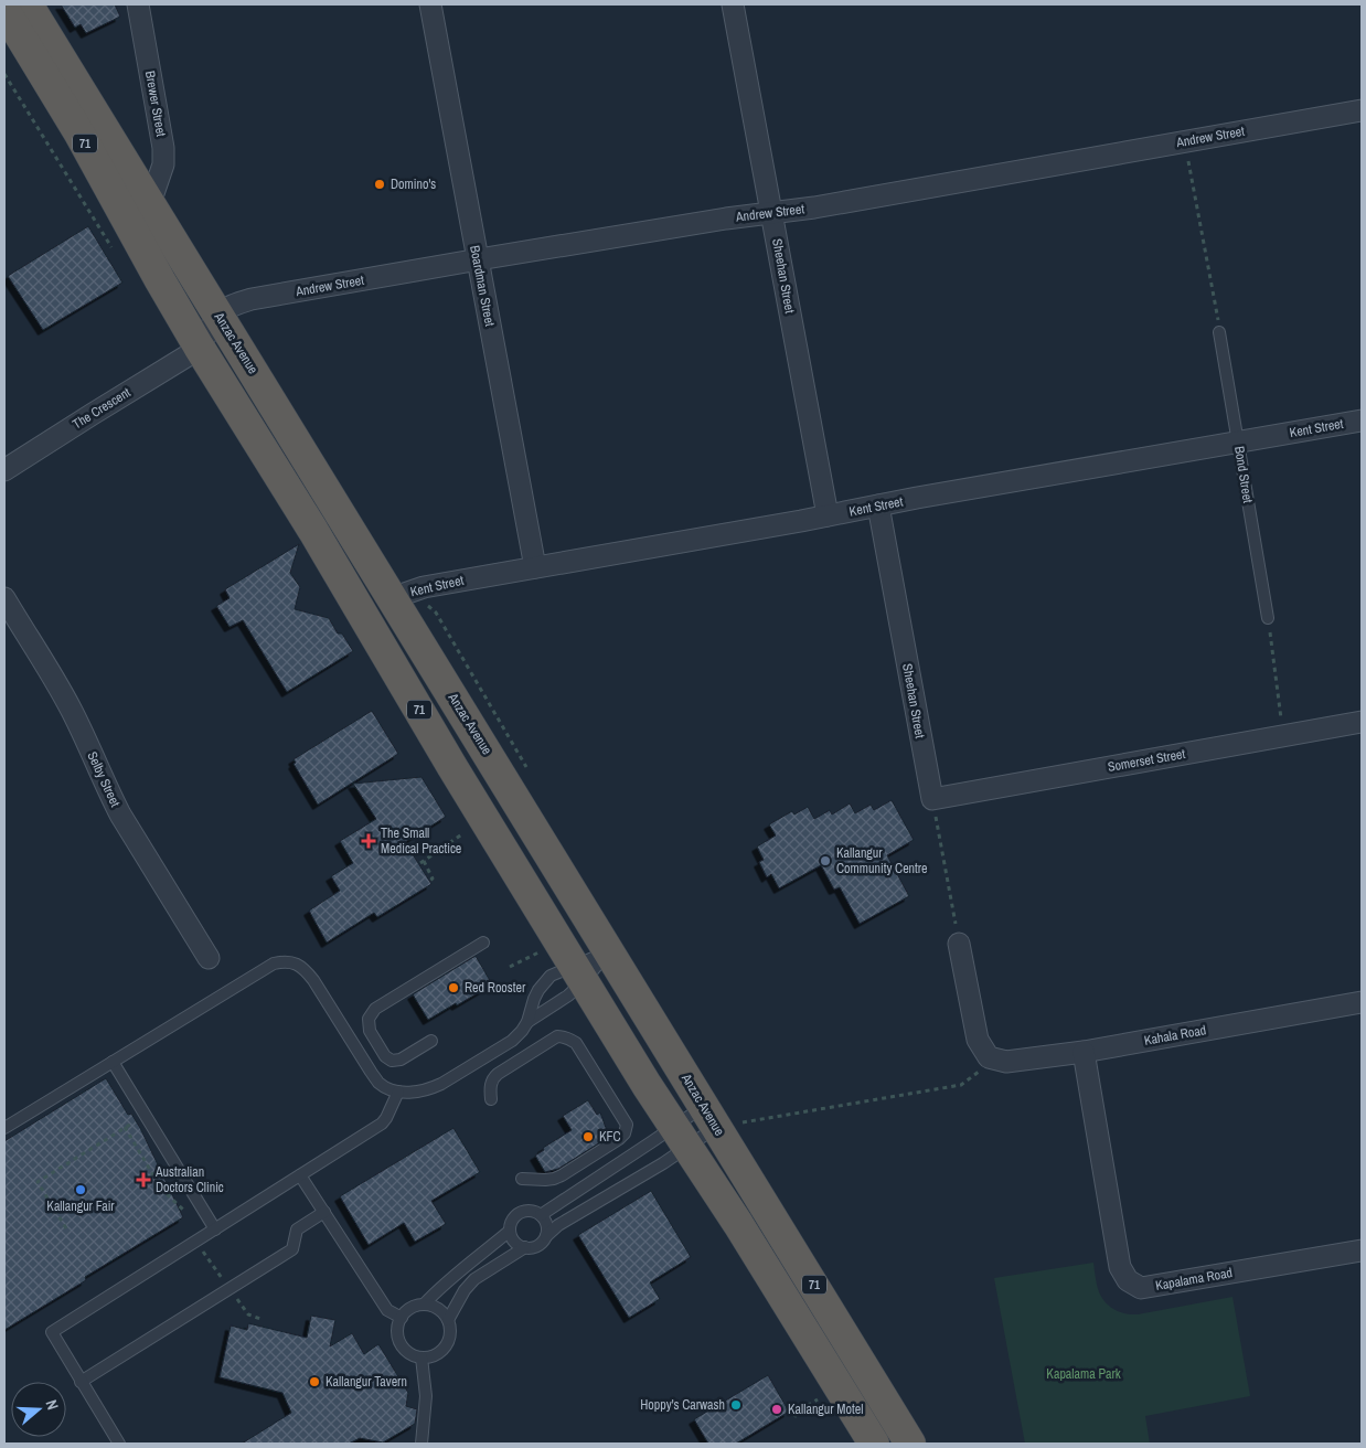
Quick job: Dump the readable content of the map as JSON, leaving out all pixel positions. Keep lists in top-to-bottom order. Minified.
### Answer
{"streets":{"highway":["71","Anzac Avenue"],"street":["Brewer Street","Andrew Street","Sheehan Street","Boardman Street","The Crescent","Kent Street","Somerset Street","Selby Street","Kahala Road","Kapalama Road"],"lane":["Bond Street"]},"crossings":[["Brewer Street","Anzac Avenue"],["Andrew Street","Sheehan Street"],["Andrew Street","Boardman Street"],["Andrew Street","Anzac Avenue"],["71","The Crescent"],["Sheehan Street","Kent Street"],["Sheehan Street","Somerset Street"],["Boardman Street","Kent Street"],["Anzac Avenue","Kent Street"],["Kent Street","Bond Street"],["Kahala Road","Kapalama Road"]],"parks":["Kapalama Park"],"places":{"other":["Domino's","Kallangur Community Centre","Red Rooster","KFC","Kallangur Fair","Kallangur Tavern","Hoppy's Carwash","Kallangur Motel"],"health":["The Small Medical Practice","Australian Doctors Clinic"]},"north":"right"}
